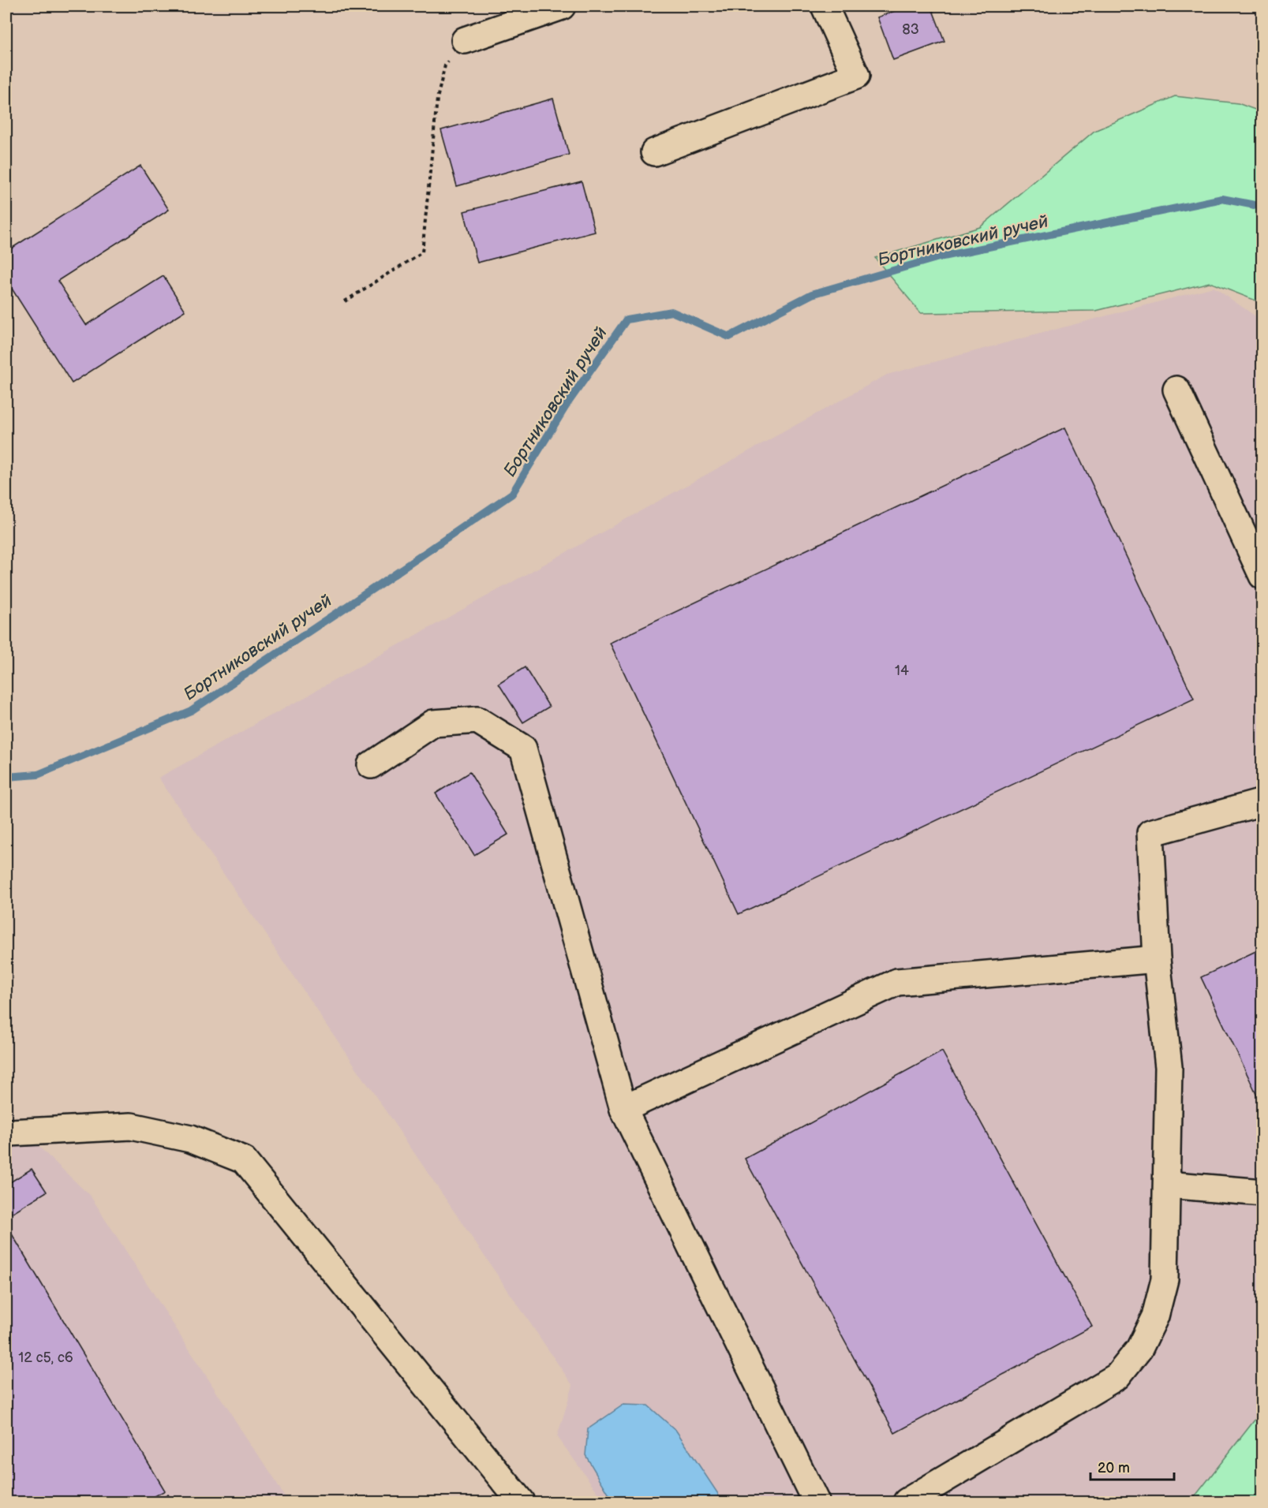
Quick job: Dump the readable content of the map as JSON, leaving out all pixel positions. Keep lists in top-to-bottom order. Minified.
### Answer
{"water":["Бортниковский ручей"],"house_numbers":["83","14","12 с5, с6"],"scale_bar":"20 m"}
